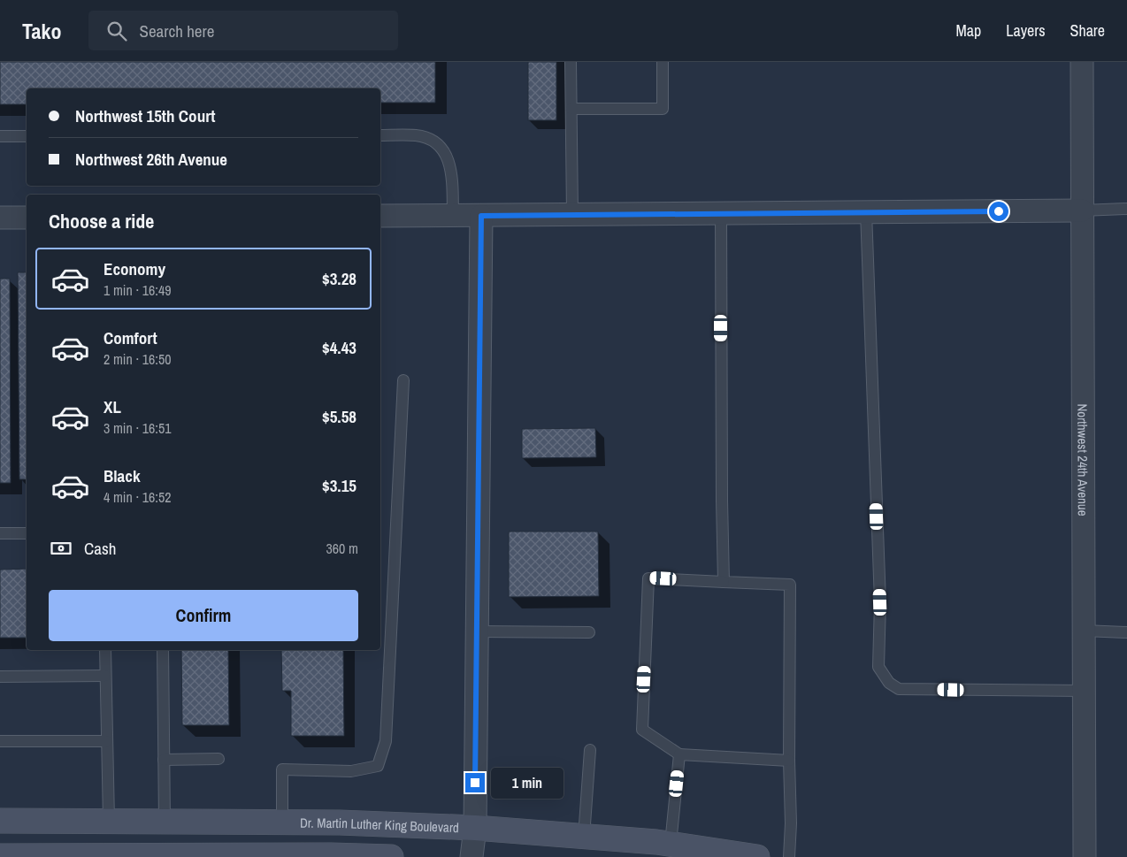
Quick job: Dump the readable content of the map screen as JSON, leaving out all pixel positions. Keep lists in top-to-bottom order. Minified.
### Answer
{"streets":{"main road":["Dr. Martin Luther King Boulevard"],"street":["Northwest 24th Avenue"]},"page":{"header":"Tako","search":"Search here","nav":["Map","Layers","Share"],"banner":["Northwest 15th Court","Northwest 26th Avenue"],"heading":"Choose a ride","list":[{"name":"Economy","note":"1 min · 16:49","value":"$3.28"},{"name":"Comfort","note":"2 min · 16:50","value":"$4.43"},{"name":"XL","note":"3 min · 16:51","value":"$5.58"},{"name":"Black","note":"4 min · 16:52","value":"$3.15"}],"pay":["Cash","360 m"],"buttons":"Confirm","bubble":"1 min"}}
